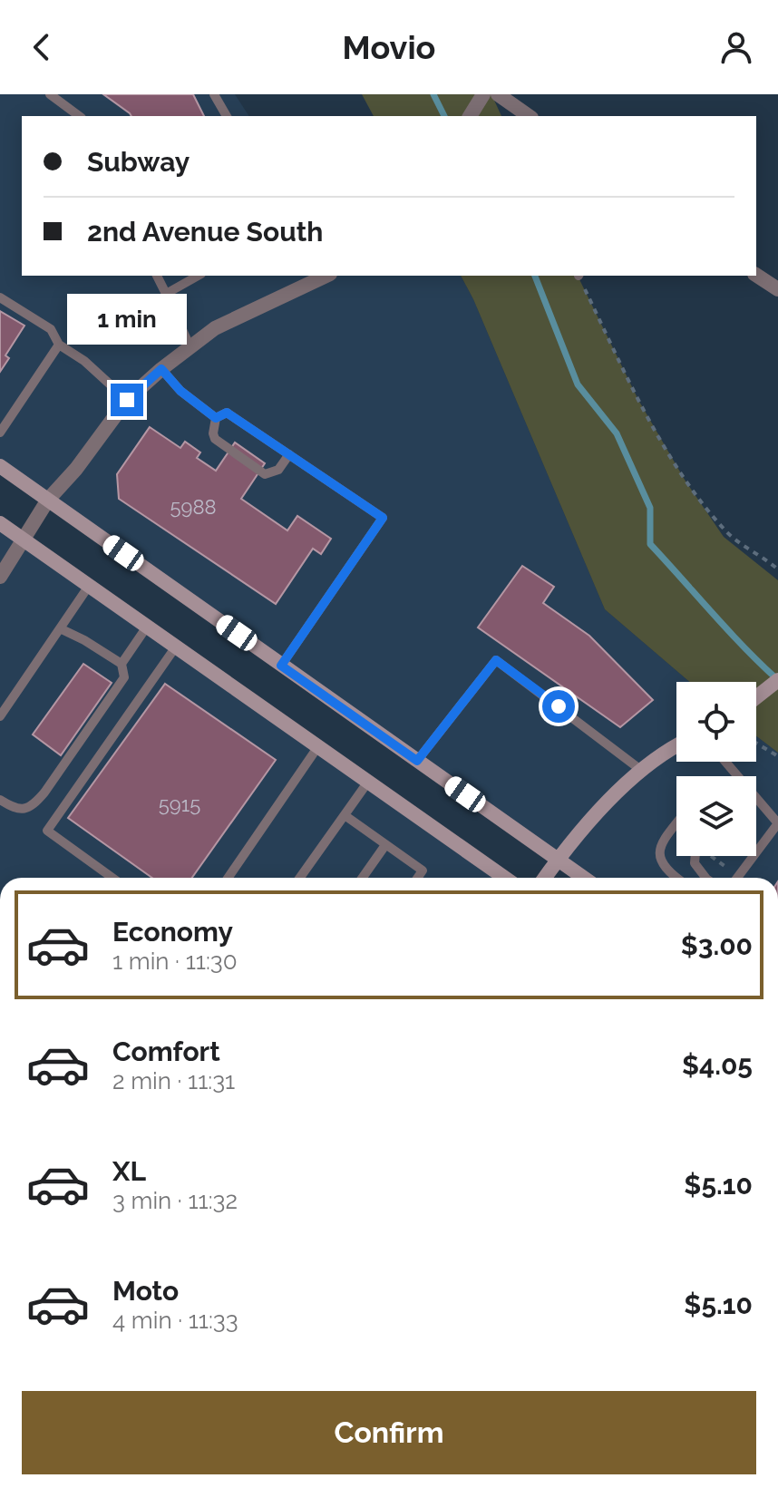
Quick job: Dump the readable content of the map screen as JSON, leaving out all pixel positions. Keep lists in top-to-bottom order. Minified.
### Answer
{"house_numbers":["5988","5915"],"page":{"header":"Movio","banner":["Subway","2nd Avenue South"],"bubble":"1 min","list":[{"name":"Economy","note":"1 min · 11:30","value":"$3.00"},{"name":"Comfort","note":"2 min · 11:31","value":"$4.05"},{"name":"XL","note":"3 min · 11:32","value":"$5.10"},{"name":"Moto","note":"4 min · 11:33","value":"$5.10"}],"buttons":"Confirm"}}
